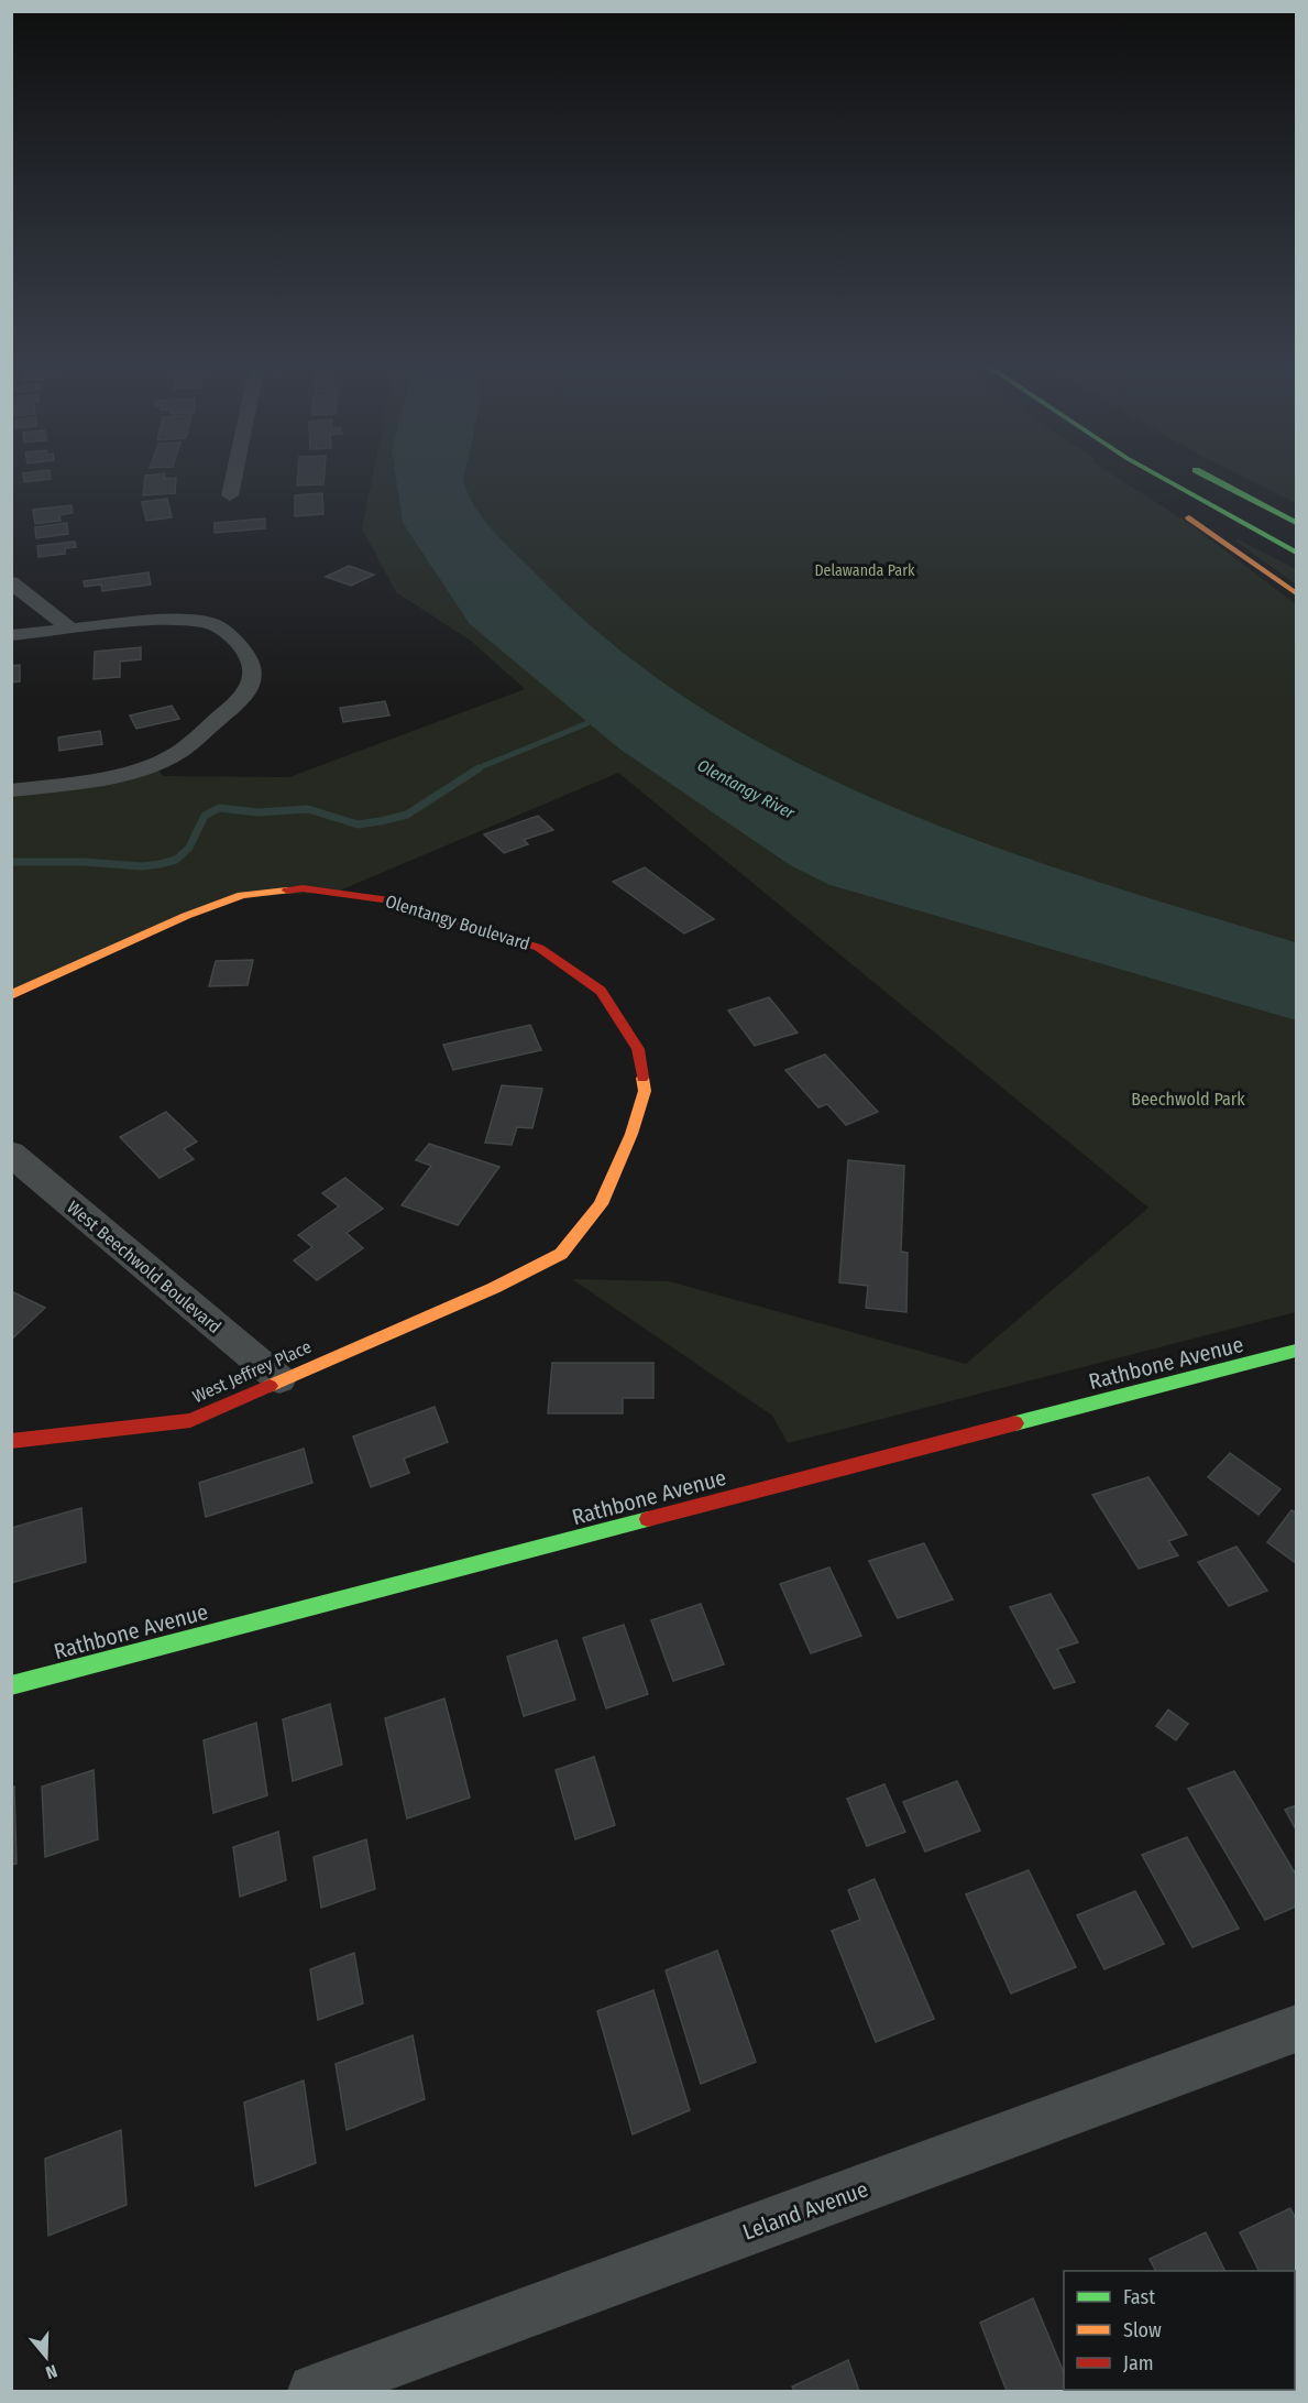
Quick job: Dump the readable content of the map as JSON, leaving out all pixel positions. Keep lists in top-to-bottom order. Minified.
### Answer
{"streets":{"main road":["Olentangy Boulevard","Rathbone Avenue","West Jeffrey Place"],"street":["West Beechwold Boulevard","Leland Avenue"]},"crossings":[["Olentangy Boulevard","West Jeffrey Place"],["West Beechwold Boulevard","West Jeffrey Place"]],"water":["Olentangy River"],"parks":["Delawanda Park","Beechwold Park"],"legend":["Fast","Slow","Jam"],"north":"bottom"}
